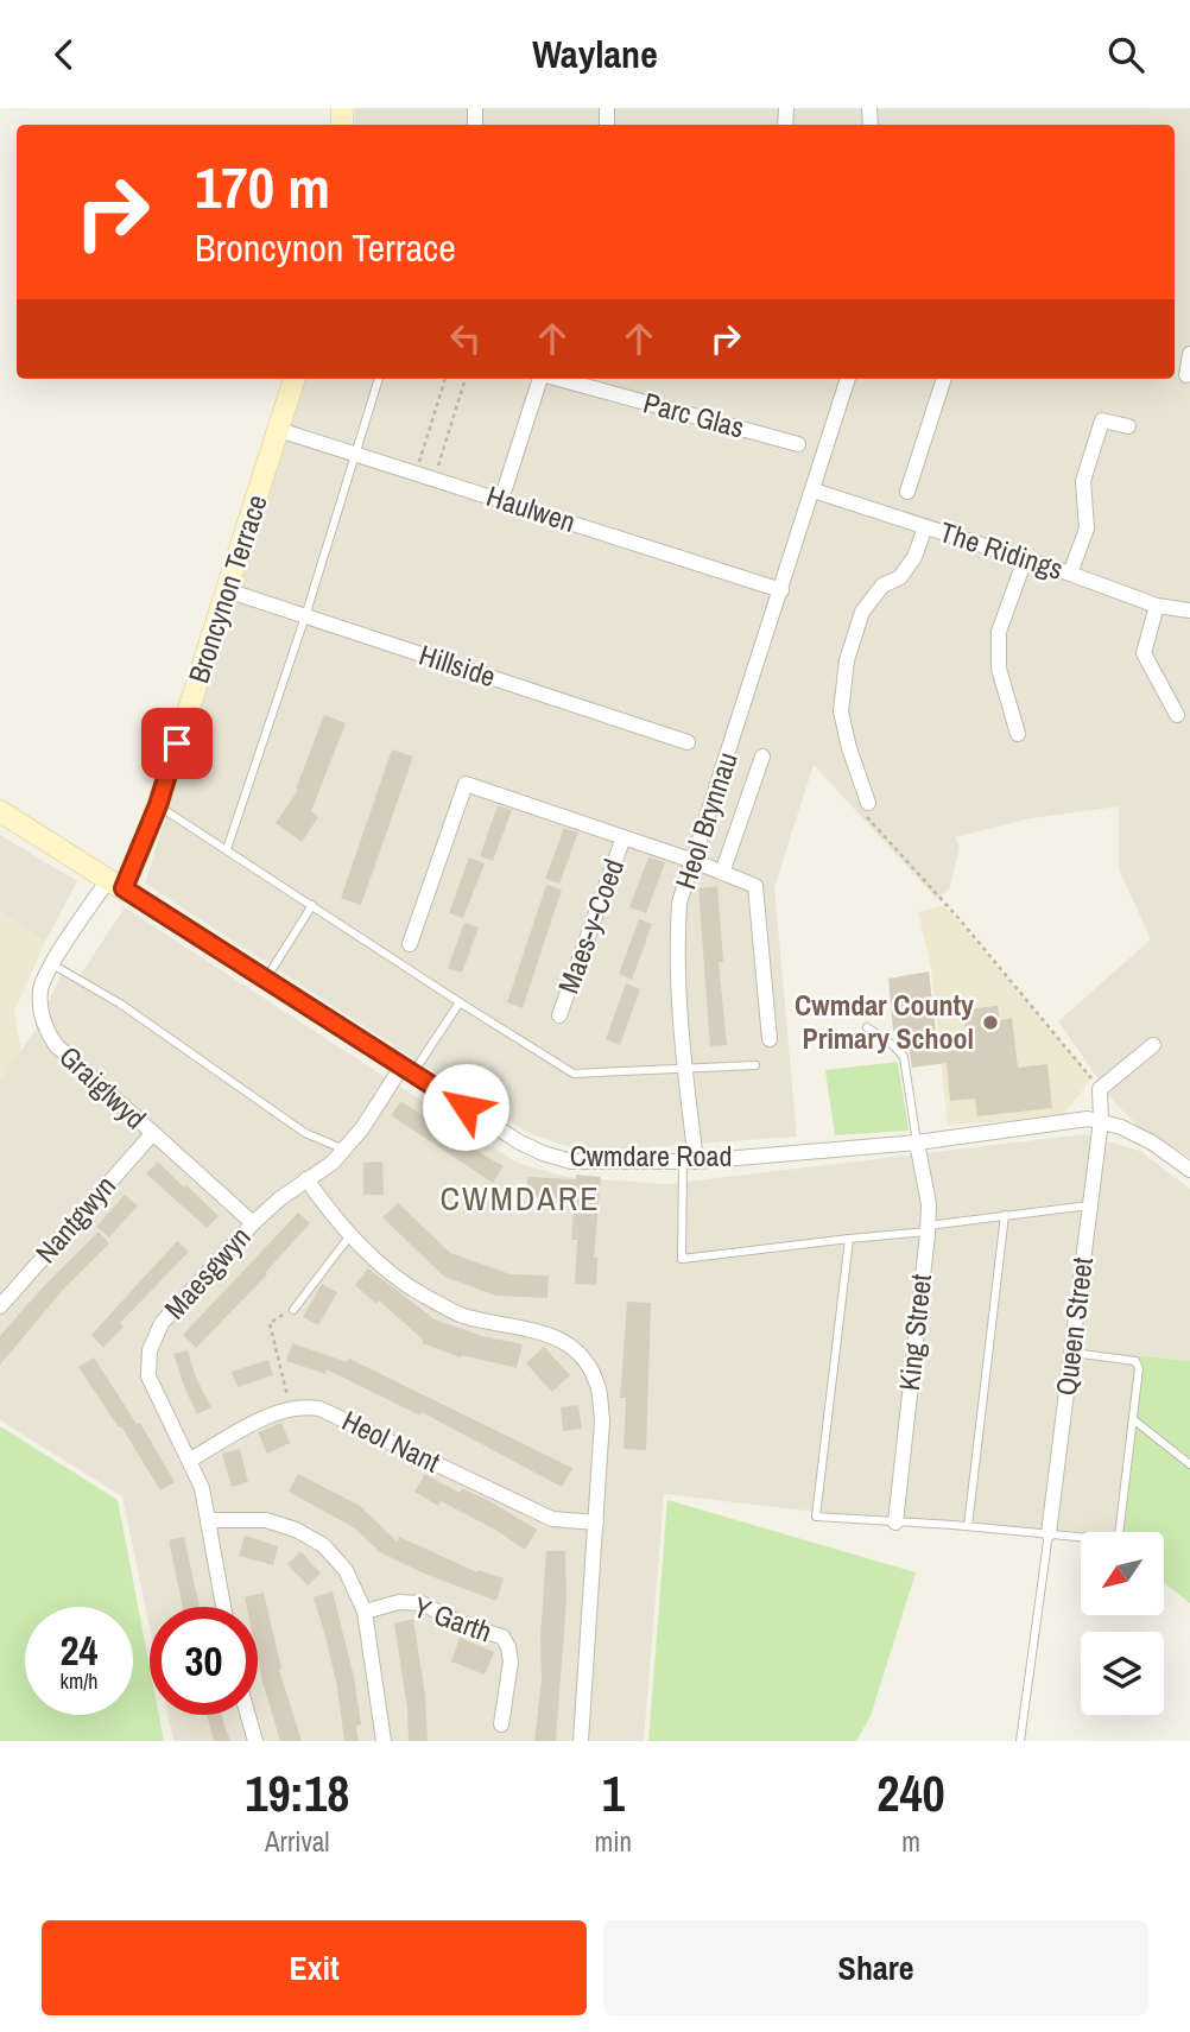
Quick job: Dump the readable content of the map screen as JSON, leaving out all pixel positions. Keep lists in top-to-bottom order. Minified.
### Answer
{"streets":{"street":["Parc Glas","Haulwen","The Ridings","Broncynon Terrace","Hillside","Heol Brynnau","Maes-y-Coed","Graiglwyd","Cwmdare Road","Nantgwyn","Maesgwyn","Queen Street","King Street","Heol Nant","Y Garth"]},"crossings":[["Parc Glas","Haulwen"],["Haulwen","Broncynon Terrace"],["Haulwen","Heol Brynnau"],["The Ridings","Heol Brynnau"],["Broncynon Terrace","Hillside"],["Broncynon Terrace","Graiglwyd"],["Broncynon Terrace","Cwmdare Road"],["Heol Brynnau","Cwmdare Road"],["Graiglwyd","Cwmdare Road"],["Graiglwyd","Nantgwyn"],["Graiglwyd","Maesgwyn"],["Cwmdare Road","Maesgwyn"],["Cwmdare Road","Queen Street"],["Cwmdare Road","King Street"]],"districts":["CWMDARE"],"places":["Cwmdar County Primary School"],"north":"bottom left","page":{"header":"Waylane","turn":["170 m","Broncynon Terrace"],"speed":"24 km/h","limit":"30","eta":["19:18","Arrival","1","min","240","m"],"buttons":["Exit","Share"]}}
